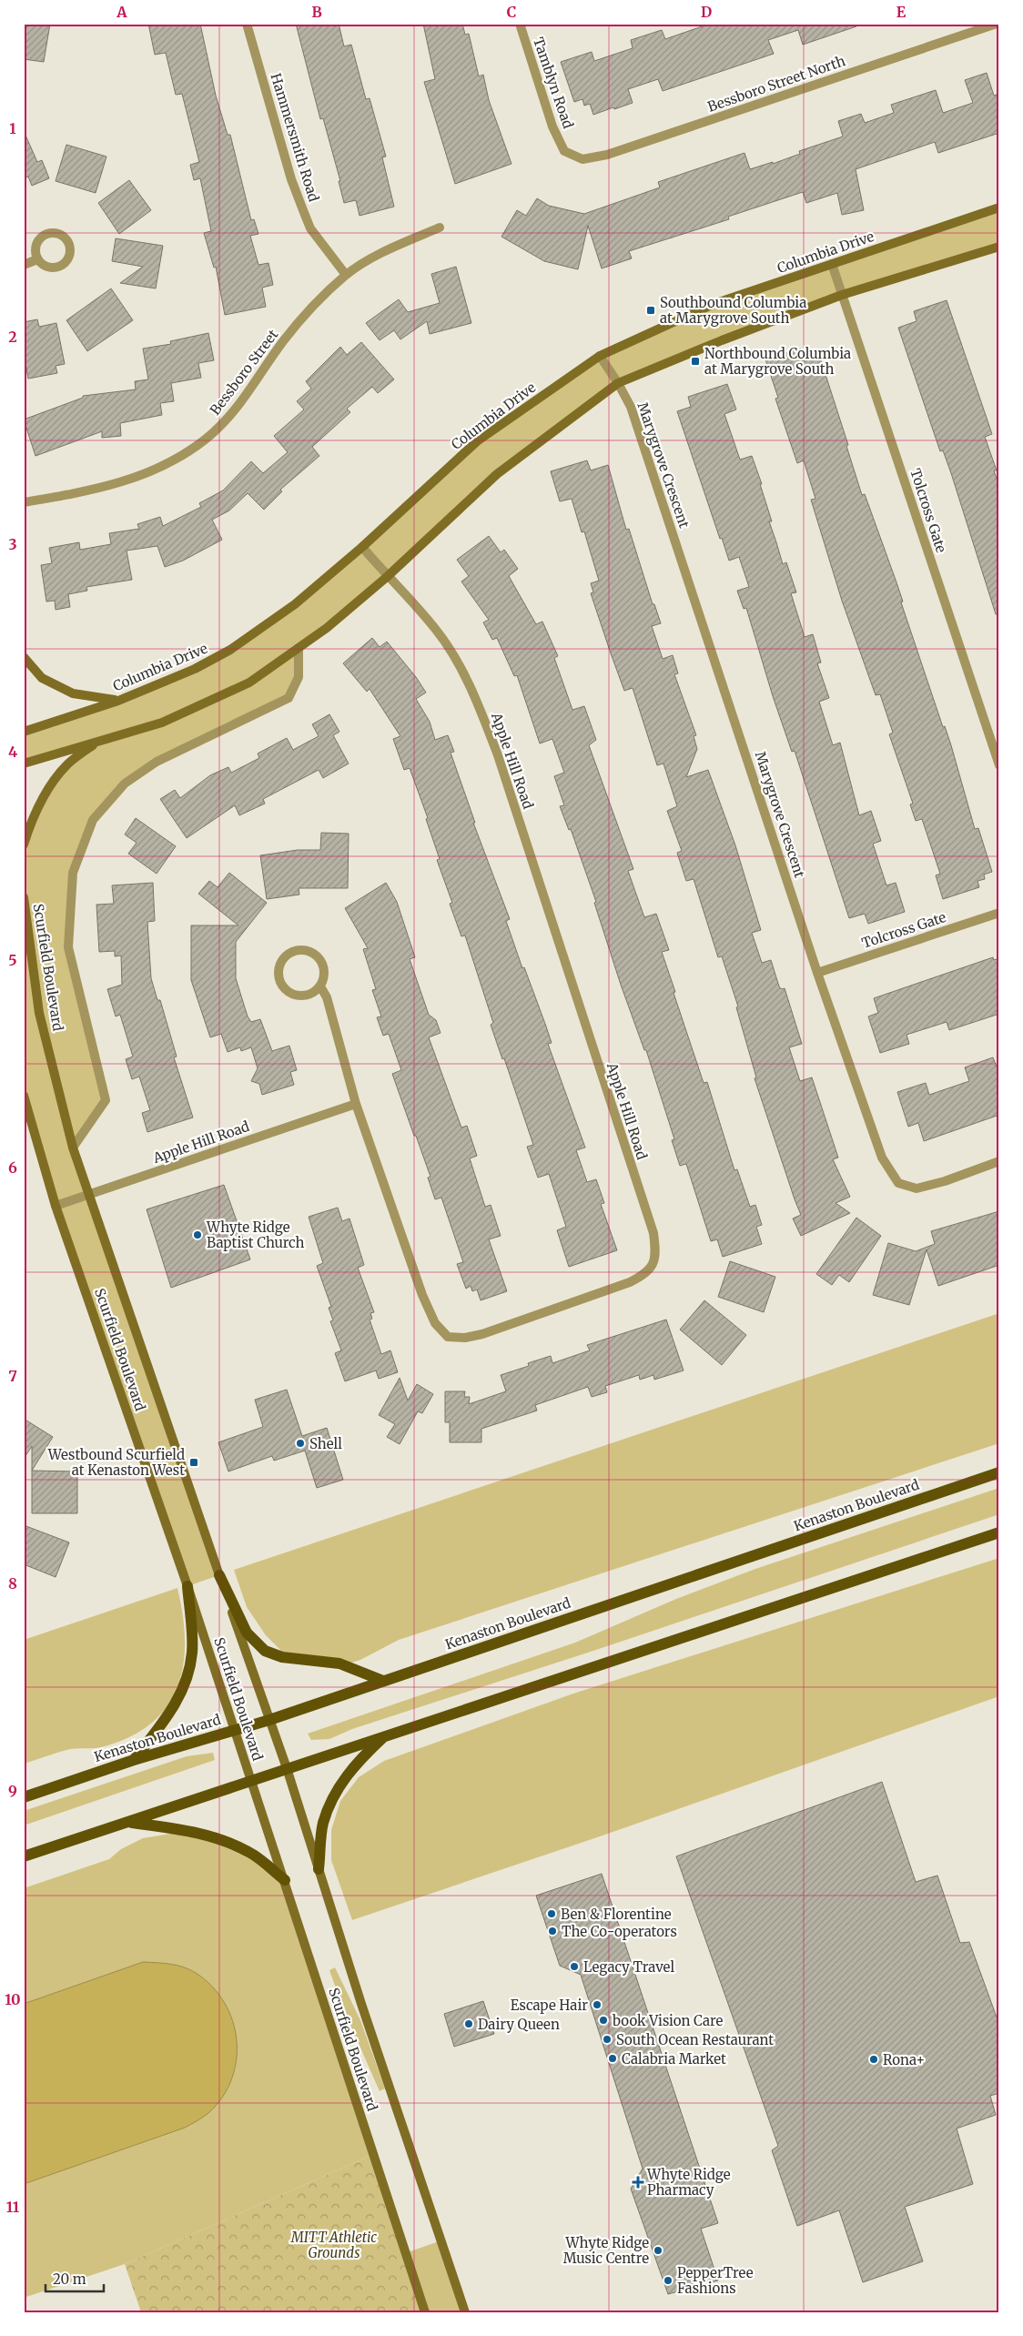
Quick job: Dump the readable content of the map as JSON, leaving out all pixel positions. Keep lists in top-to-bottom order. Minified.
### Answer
{"streets":{"main road":["Kenaston Boulevard"],"street":["Tamblyn Road","Bessboro Street North","Hammersmith Road","Columbia Drive","Bessboro Street","Marygrove Crescent","Tolcross Gate","Apple Hill Road","Scurfield Boulevard"]},"crossings":[["Tamblyn Road","Bessboro Street North"],["Hammersmith Road","Bessboro Street"],["Columbia Drive","Marygrove Crescent"],["Columbia Drive","Tolcross Gate"],["Columbia Drive","Apple Hill Road"],["Marygrove Crescent","Tolcross Gate"],["Apple Hill Road","Scurfield Boulevard"],["Scurfield Boulevard","Kenaston Boulevard"]],"parks":["MITT Athletic Grounds"],"places":{"transit":["Southbound Columbia at Marygrove South","Northbound Columbia at Marygrove South","Westbound Scurfield at Kenaston West"],"other":["Whyte Ridge Baptist Church","Shell","Ben & Florentine","The Co-operators","Legacy Travel","Escape Hair","book Vision Care","Dairy Queen","South Ocean Restaurant","Calabria Market","Rona+","Whyte Ridge Music Centre","PepperTree Fashions"],"health":["Whyte Ridge Pharmacy"]},"scale_bar":"20 m","grid":{"columns":["A","B","C","D","E"],"rows":["1","2","3","4","5","6","7","8","9","10","11"]}}
